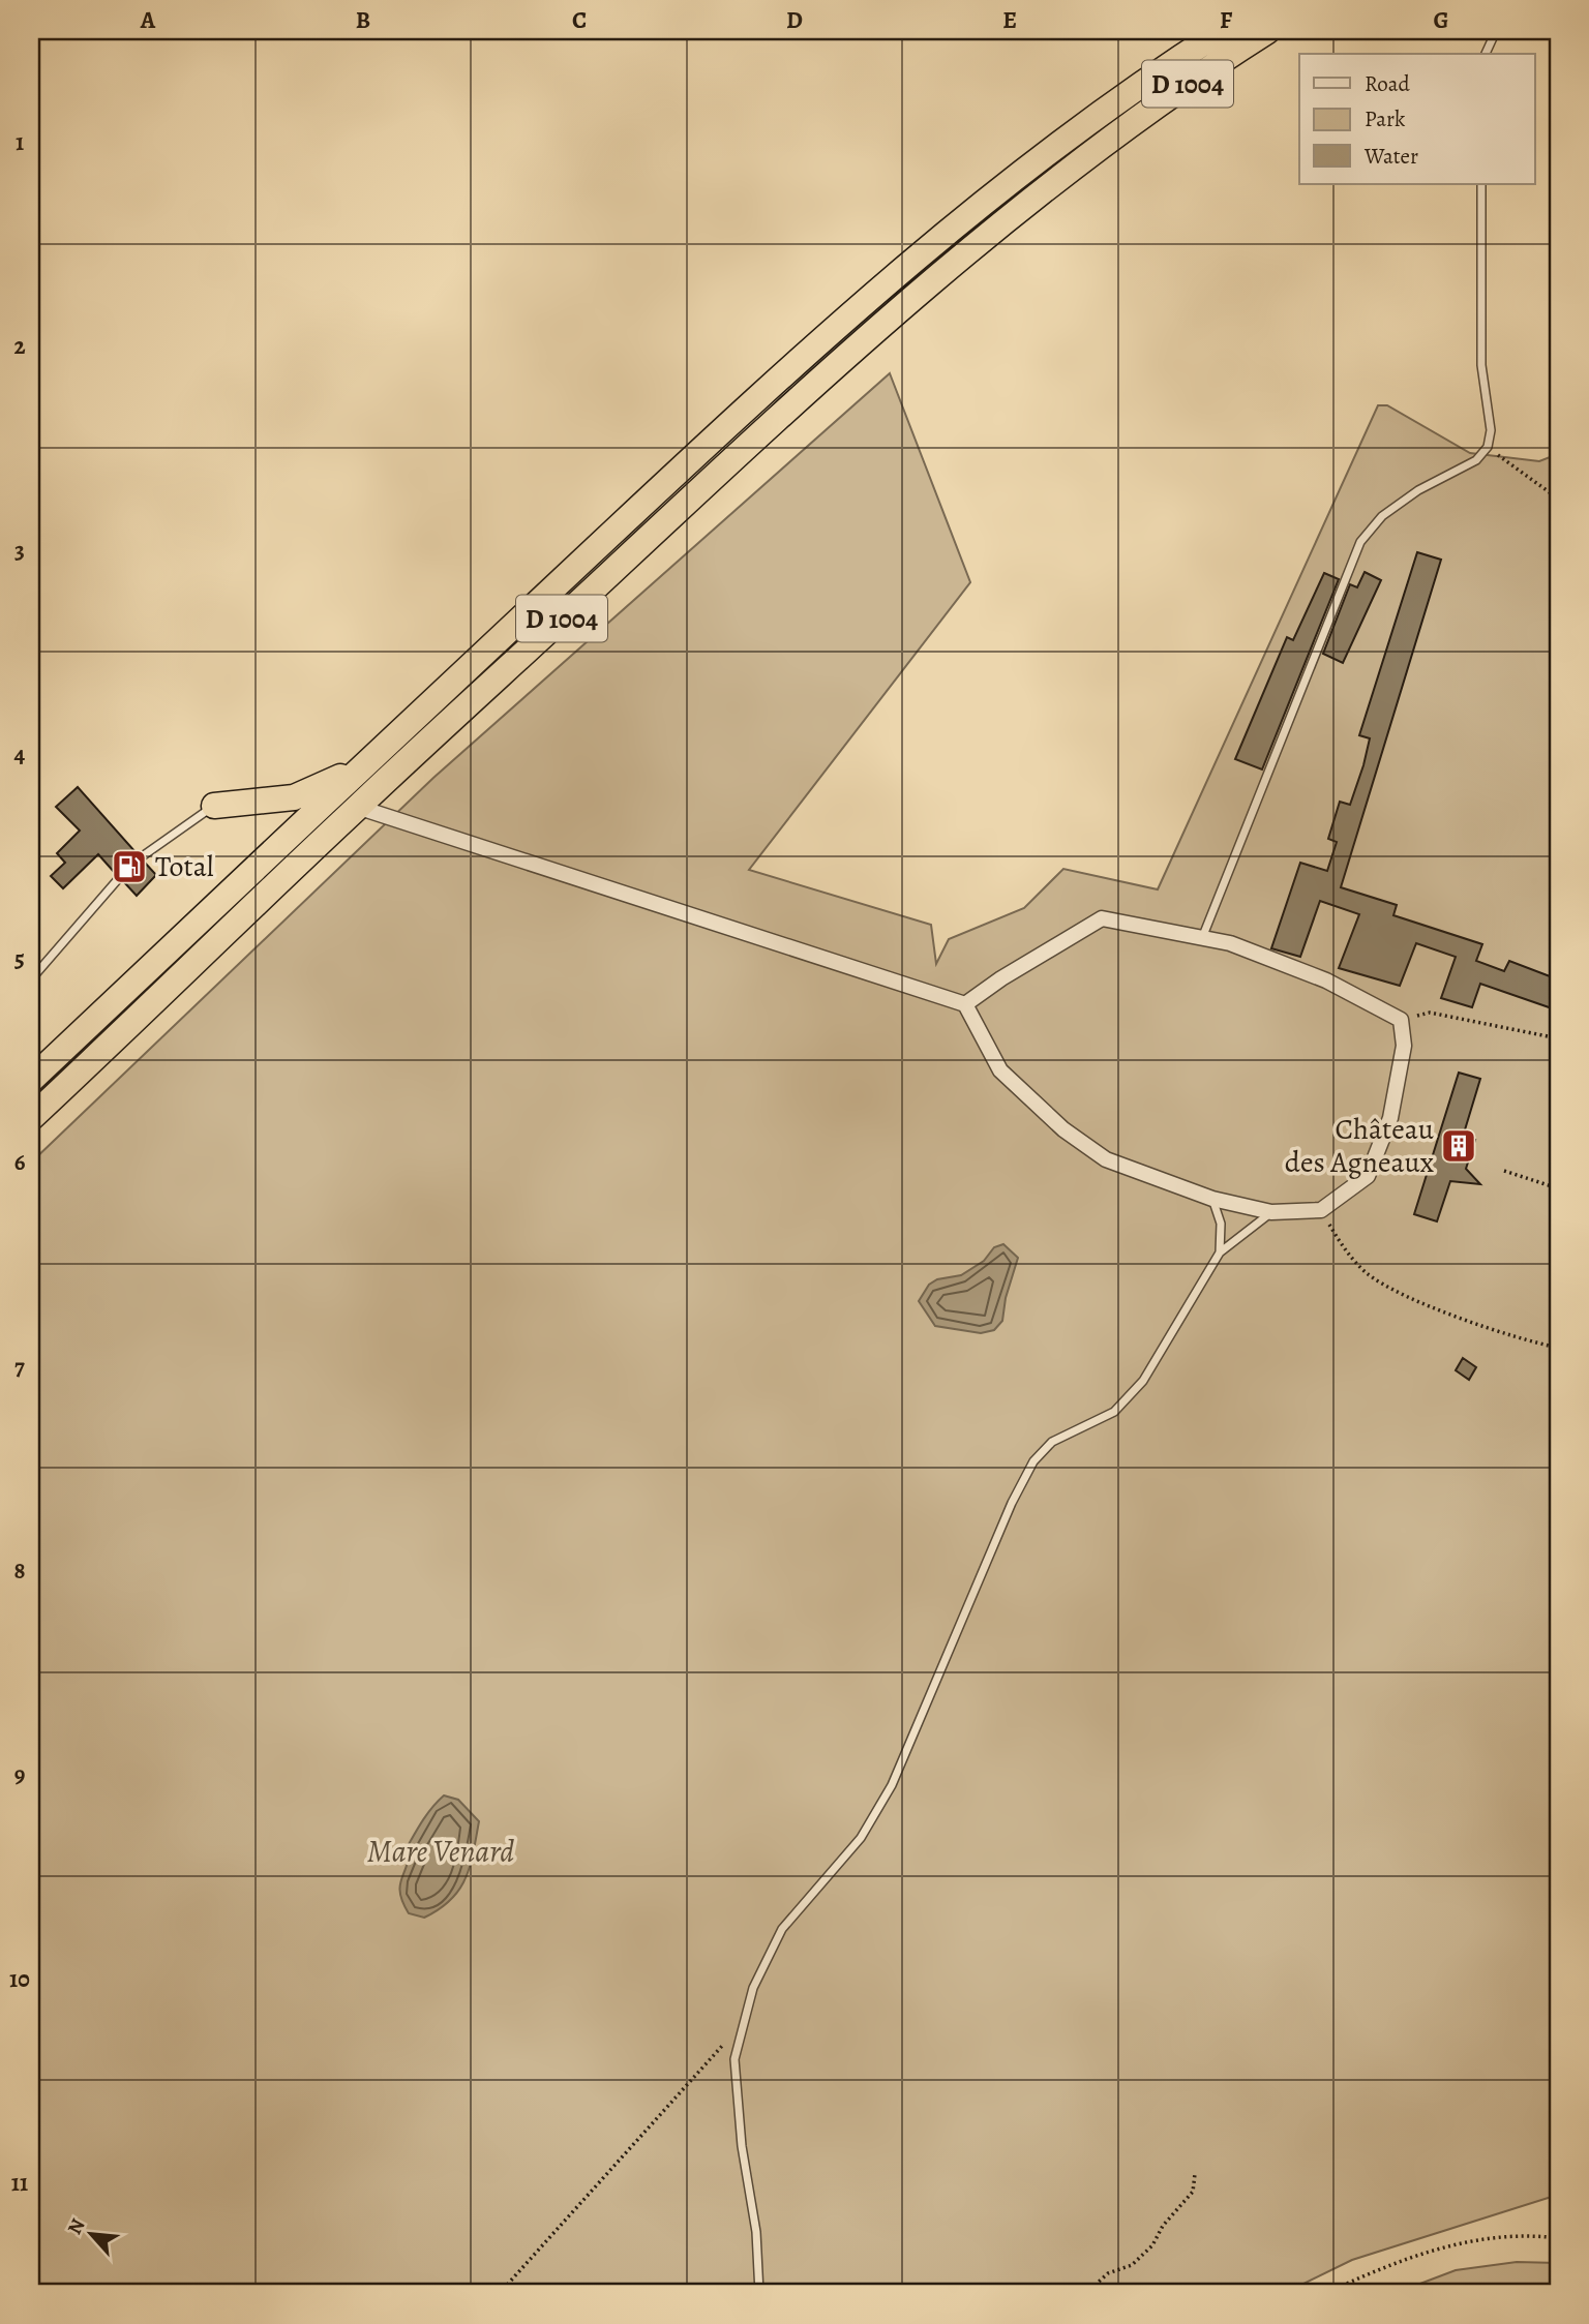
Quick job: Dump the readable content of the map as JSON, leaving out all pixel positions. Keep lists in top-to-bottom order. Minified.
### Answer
{"streets":{"highway":["D 1004"]},"water":["Mare Venard"],"places":{"fuel station":["Total"],"building":["Château des Agneaux"]},"legend":["Road","Park","Water"],"north":"top left","grid":{"columns":["A","B","C","D","E","F","G"],"rows":["1","2","3","4","5","6","7","8","9","10","11"]}}
